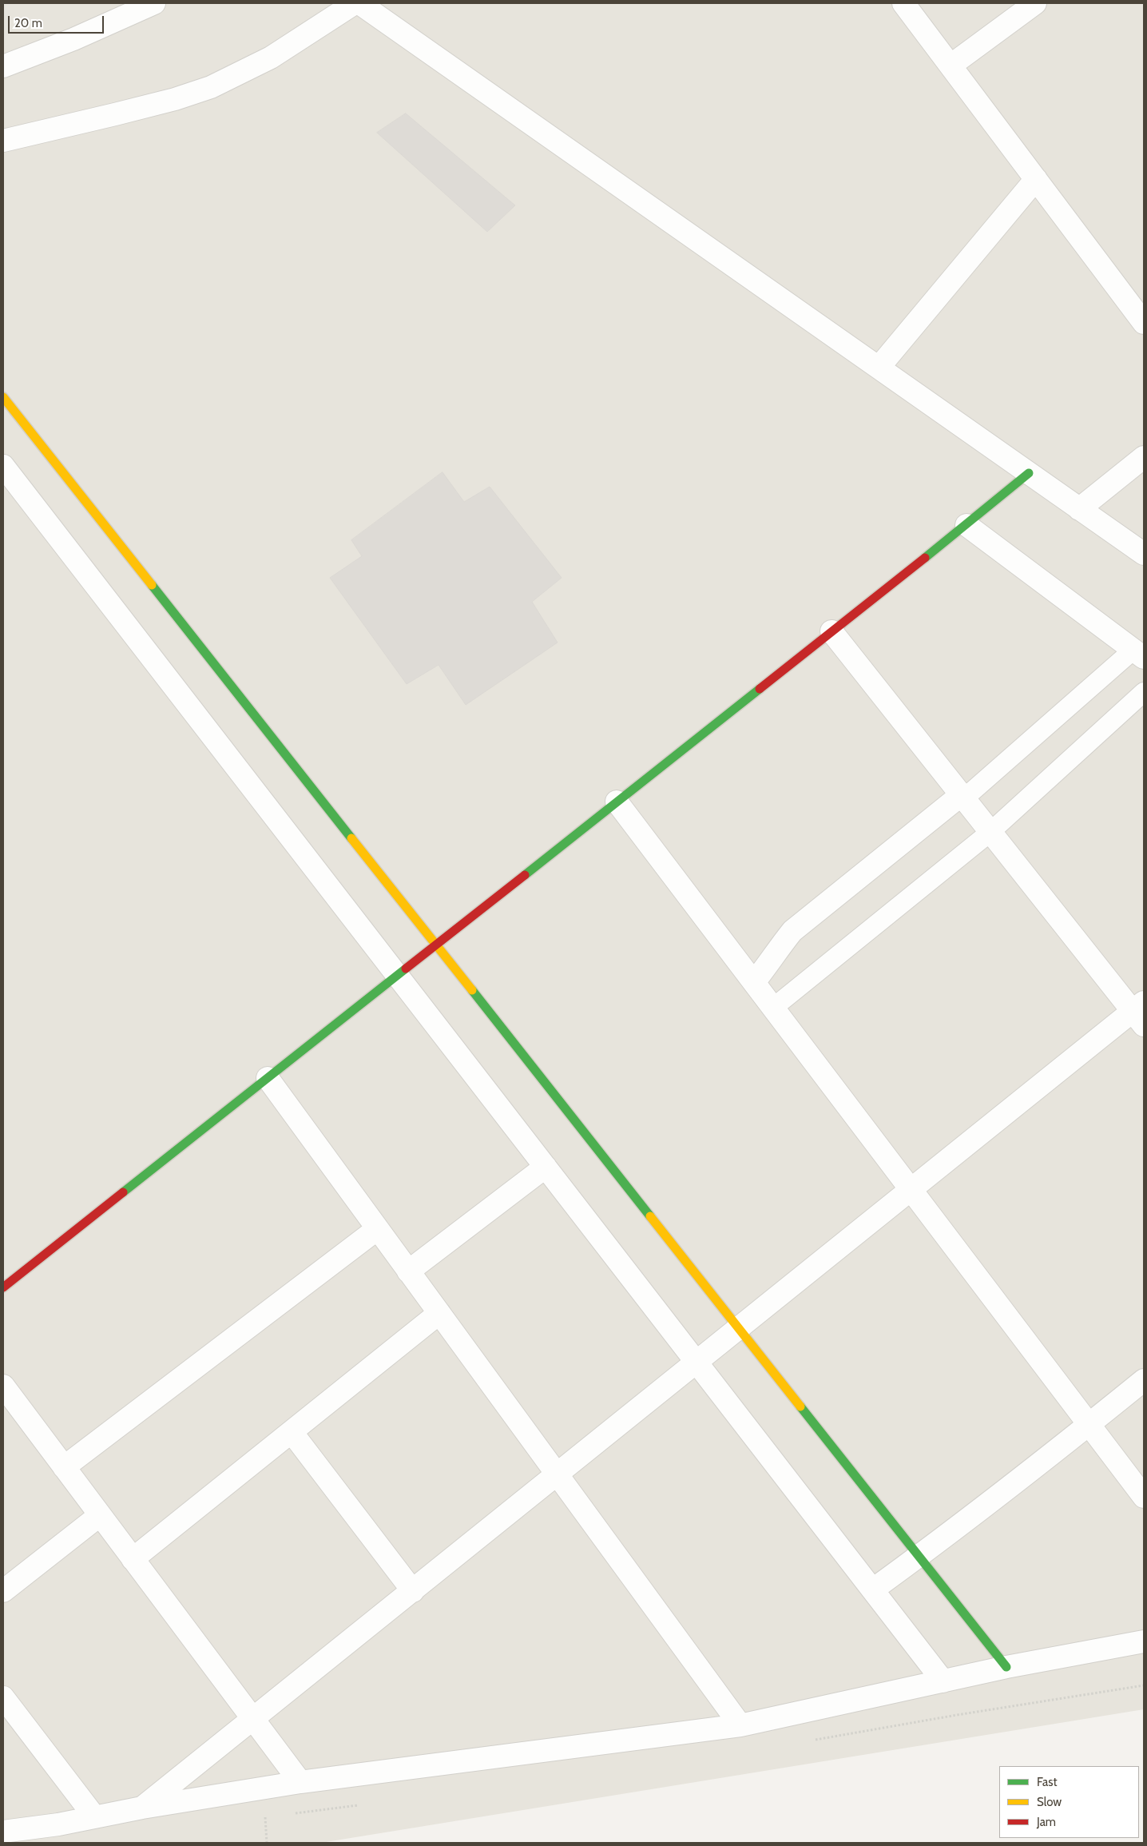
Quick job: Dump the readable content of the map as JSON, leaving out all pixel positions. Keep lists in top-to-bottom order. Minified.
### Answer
{"legend":["Fast","Slow","Jam"],"scale_bar":"20 m"}
